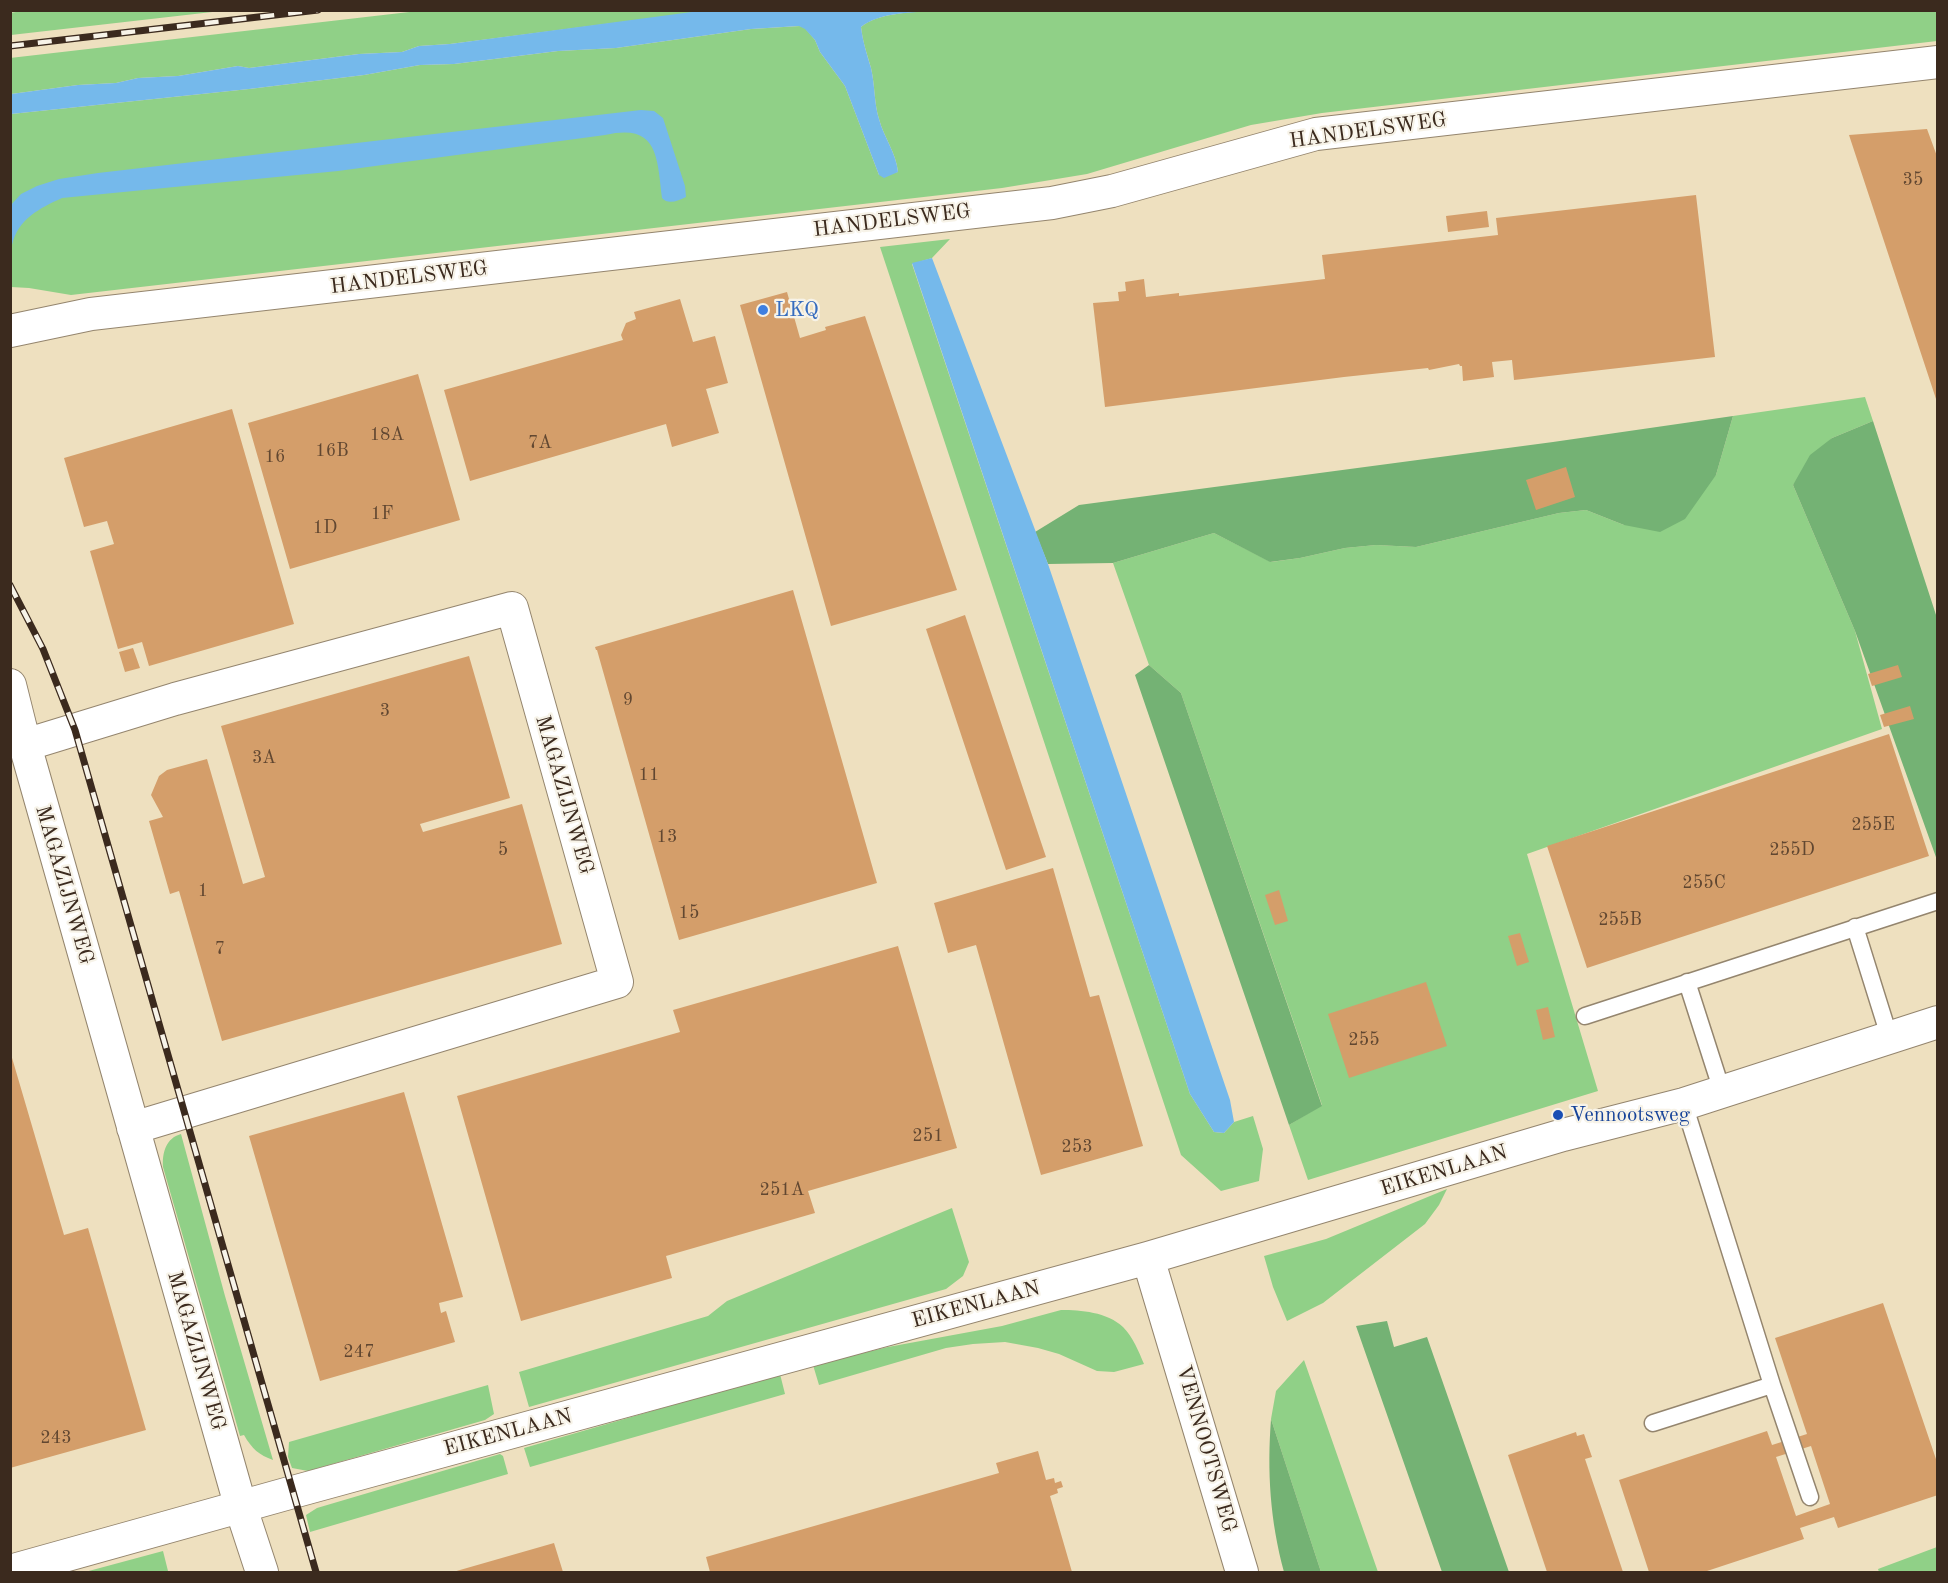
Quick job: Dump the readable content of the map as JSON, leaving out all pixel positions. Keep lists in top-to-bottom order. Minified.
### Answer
{"streets":{"street":["HANDELSWEG","MAGAZIJNWEG","EIKENLAAN","VENNOOTSWEG"]},"crossings":[["MAGAZIJNWEG","EIKENLAAN"],["EIKENLAAN","VENNOOTSWEG"]],"places":["LKQ","Vennootsweg"],"house_numbers":["35","18A","7A","16B","16","1F","1D","9","3","3A","11","255E","13","5","255D","255C","1","15","255B","7","255","251","253","251A","247","243"]}
